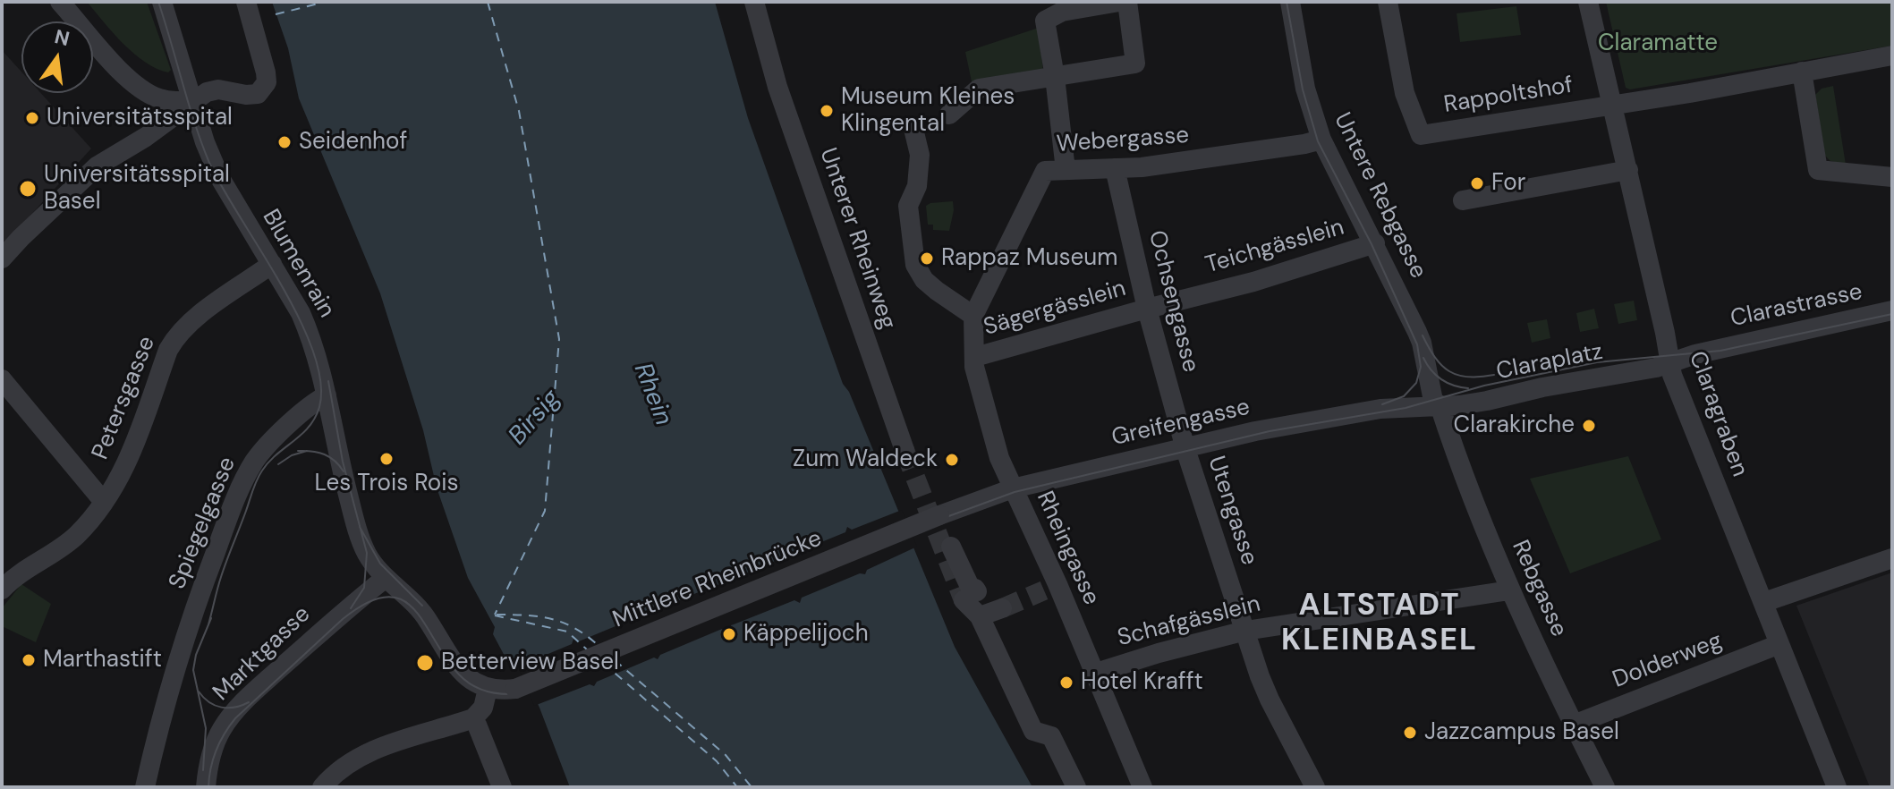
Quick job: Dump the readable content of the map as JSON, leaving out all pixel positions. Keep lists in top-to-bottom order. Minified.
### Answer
{"streets":{"street":["Rappoltshof","Webergasse","Untere Rebgasse","Unterer Rheinweg","Teichgässlein","Blumenrain","Ochsengasse","Clarastrasse","Sägergässlein","Claraplatz","Petersgasse","Claragraben","Greifengasse","Utengasse","Spiegelgasse","Rheingasse","Mittlere Rheinbrücke","Rebgasse","Schafgässlein","Marktgasse","Dolderweg"]},"crossings":[["Rappoltshof","Claragraben"],["Webergasse","Untere Rebgasse"],["Webergasse","Ochsengasse"],["Webergasse","Rheingasse"],["Untere Rebgasse","Teichgässlein"],["Untere Rebgasse","Claraplatz"],["Untere Rebgasse","Greifengasse"],["Untere Rebgasse","Rebgasse"],["Teichgässlein","Ochsengasse"],["Teichgässlein","Sägergässlein"],["Blumenrain","Petersgasse"],["Blumenrain","Spiegelgasse"],["Blumenrain","Mittlere Rheinbrücke"],["Blumenrain","Marktgasse"],["Ochsengasse","Sägergässlein"],["Ochsengasse","Greifengasse"],["Ochsengasse","Utengasse"],["Clarastrasse","Claraplatz"],["Clarastrasse","Claragraben"],["Sägergässlein","Rheingasse"],["Claraplatz","Claragraben"],["Claraplatz","Greifengasse"],["Claraplatz","Rebgasse"],["Claragraben","Dolderweg"],["Greifengasse","Utengasse"],["Greifengasse","Rheingasse"],["Greifengasse","Mittlere Rheinbrücke"],["Greifengasse","Rebgasse"],["Utengasse","Schafgässlein"],["Rheingasse","Schafgässlein"],["Rebgasse","Schafgässlein"],["Rebgasse","Dolderweg"]],"districts":["ALTSTADT KLEINBASEL"],"water":["Rhein","Birsig"],"parks":["Claramatte"],"places":["Museum Kleines Klingental","Universitätsspital","Seidenhof","For","Universitätsspital Basel","Rappaz Museum","Clarakirche","Les Trois Rois","Zum Waldeck","Käppelijoch","Marthastift","Betterview Basel","Hotel Krafft","Jazzcampus Basel"],"north":"top"}
